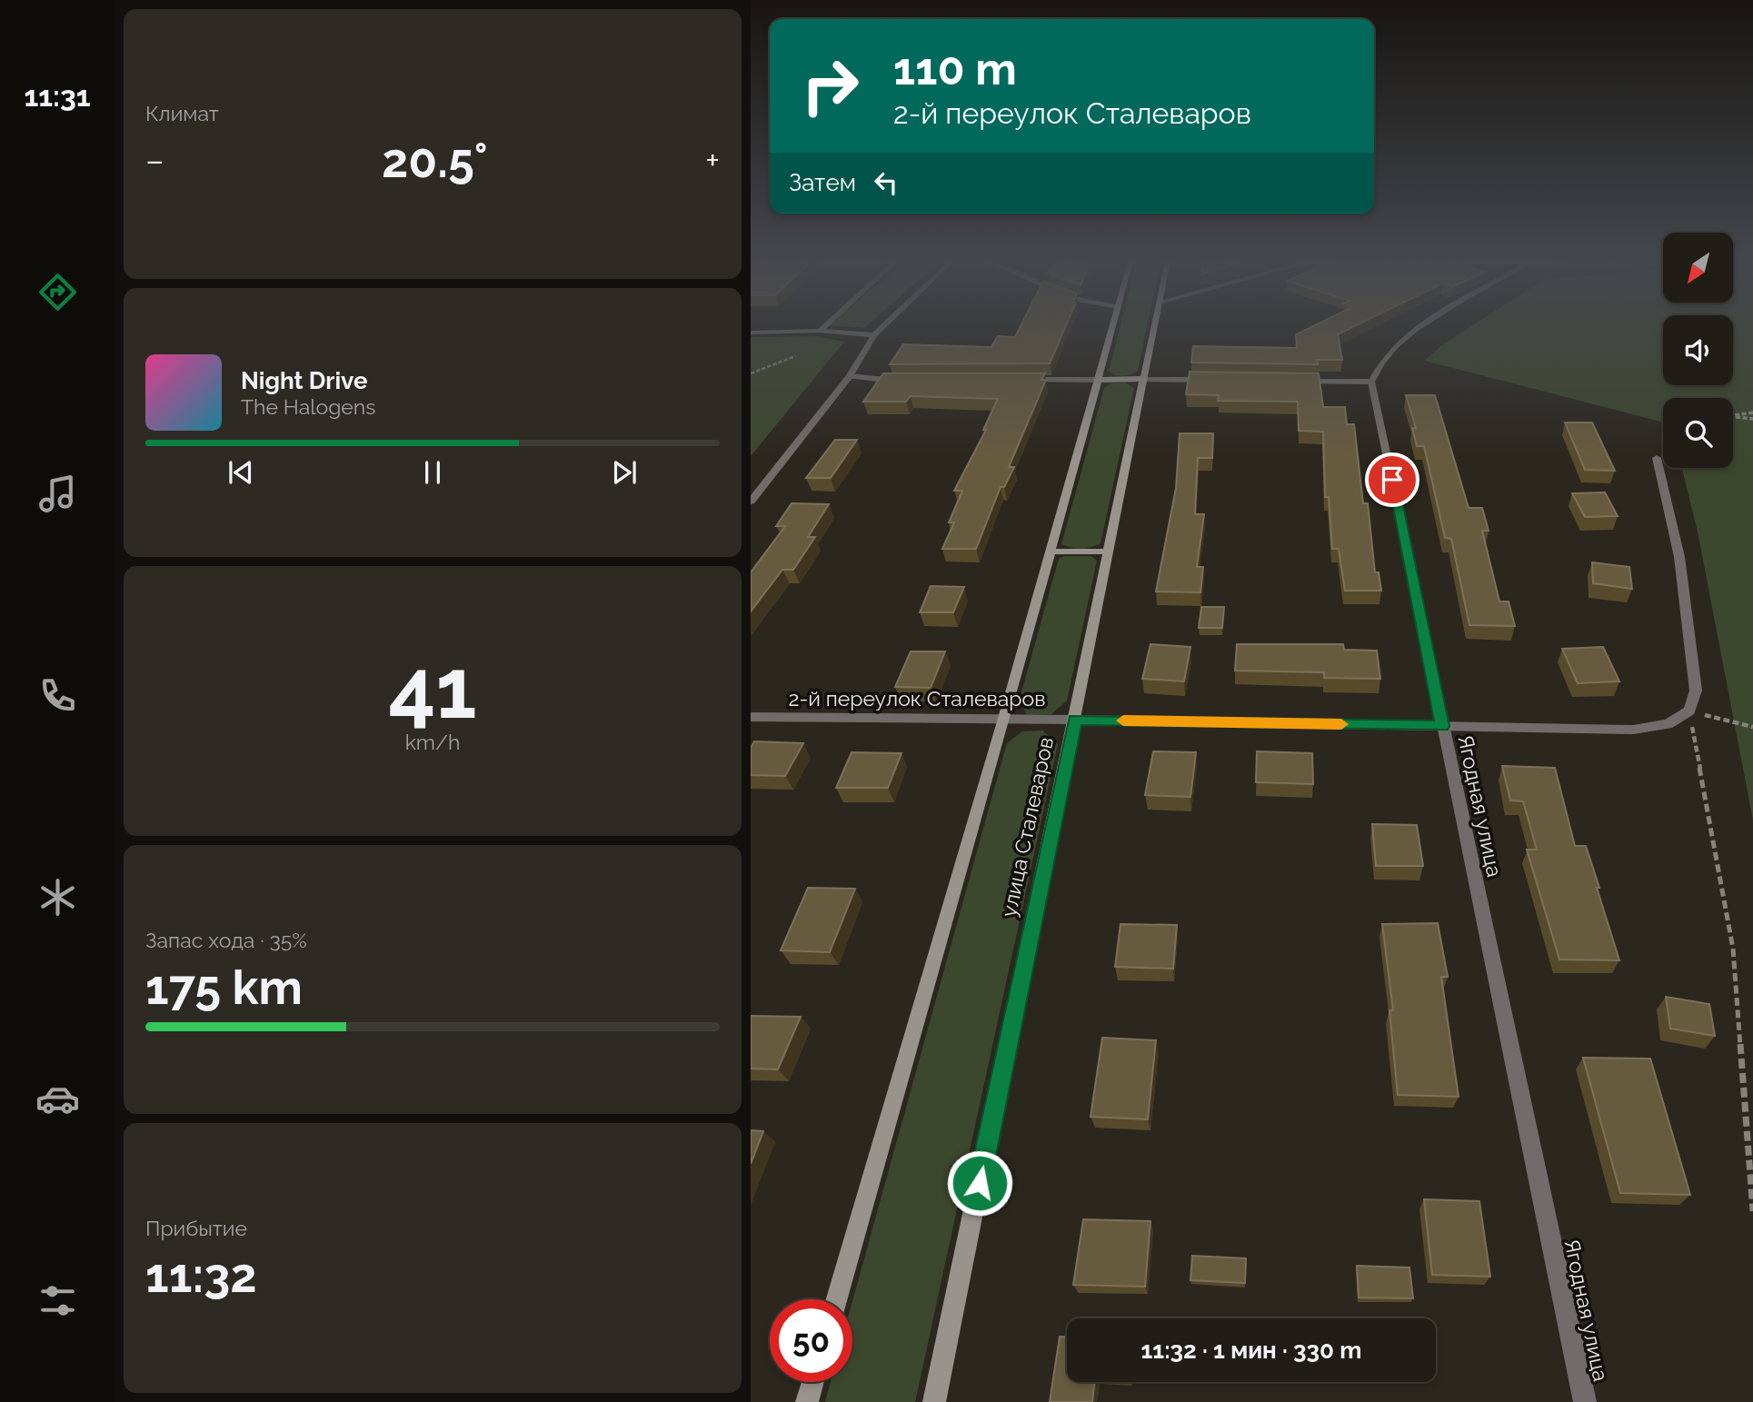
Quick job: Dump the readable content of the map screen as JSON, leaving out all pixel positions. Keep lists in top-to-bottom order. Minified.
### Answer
{"streets":{"main road":["улица Сталеваров"],"street":["2-й переулок Сталеваров","Ягодная улица"]},"crossings":[["2-й переулок Сталеваров","Ягодная улица"],["2-й переулок Сталеваров","улица Сталеваров"]],"north":"bottom left","page":{"tabs":"11:31","tile":["Климат",["41","km/h"],["Запас хода · 35%","175 km"],["Прибытие","11:32"]],"turn":["110 m","2-й переулок Сталеваров"],"heat":["−","20.5°","+"],"then":"Затем","song":["Night Drive","The Halogens"],"limit":"50","trip":"11:32 · 1 мин · 330 m"}}
